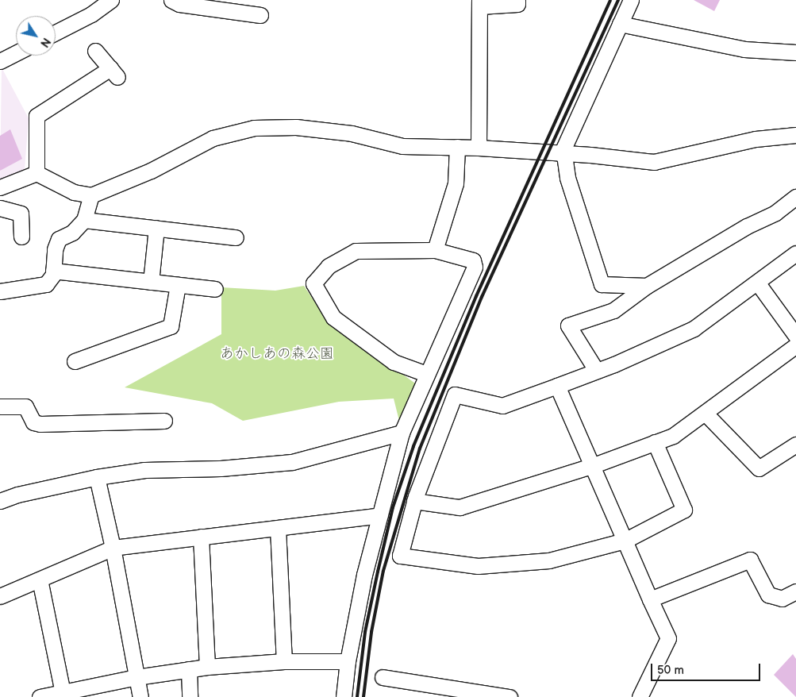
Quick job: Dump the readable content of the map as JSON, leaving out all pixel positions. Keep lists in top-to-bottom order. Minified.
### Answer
{"parks":["あかしあの森公園"],"scale_bar":"50 m","north":"bottom right"}
